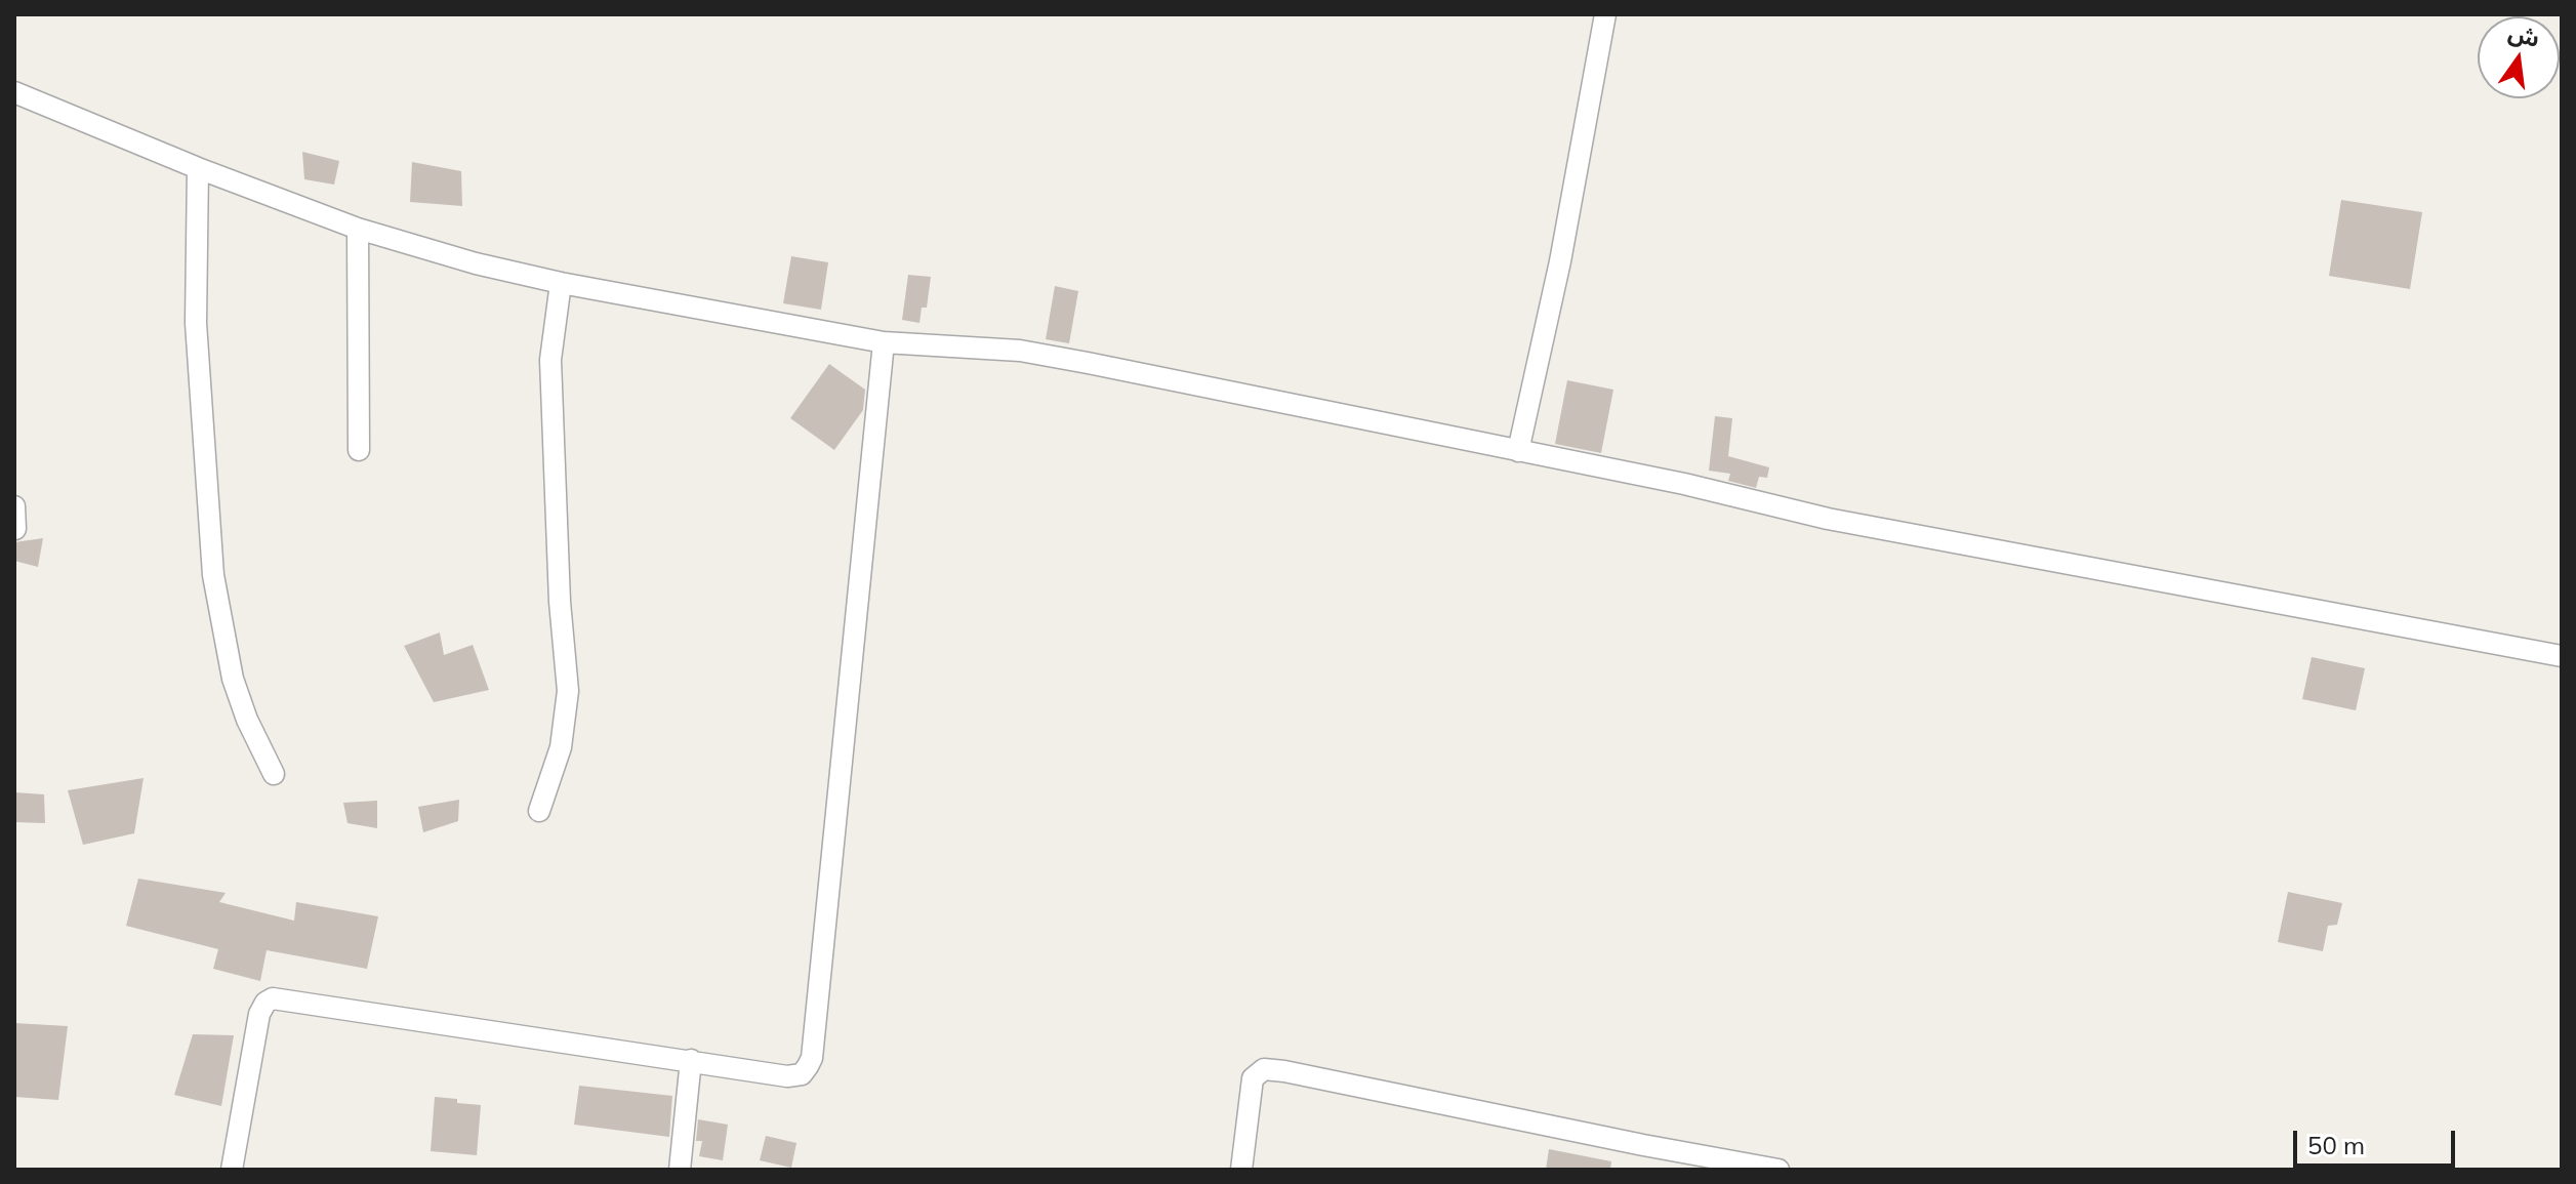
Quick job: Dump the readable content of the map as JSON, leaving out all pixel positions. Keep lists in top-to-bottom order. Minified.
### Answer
{"scale_bar":"50 m","north":"top"}
